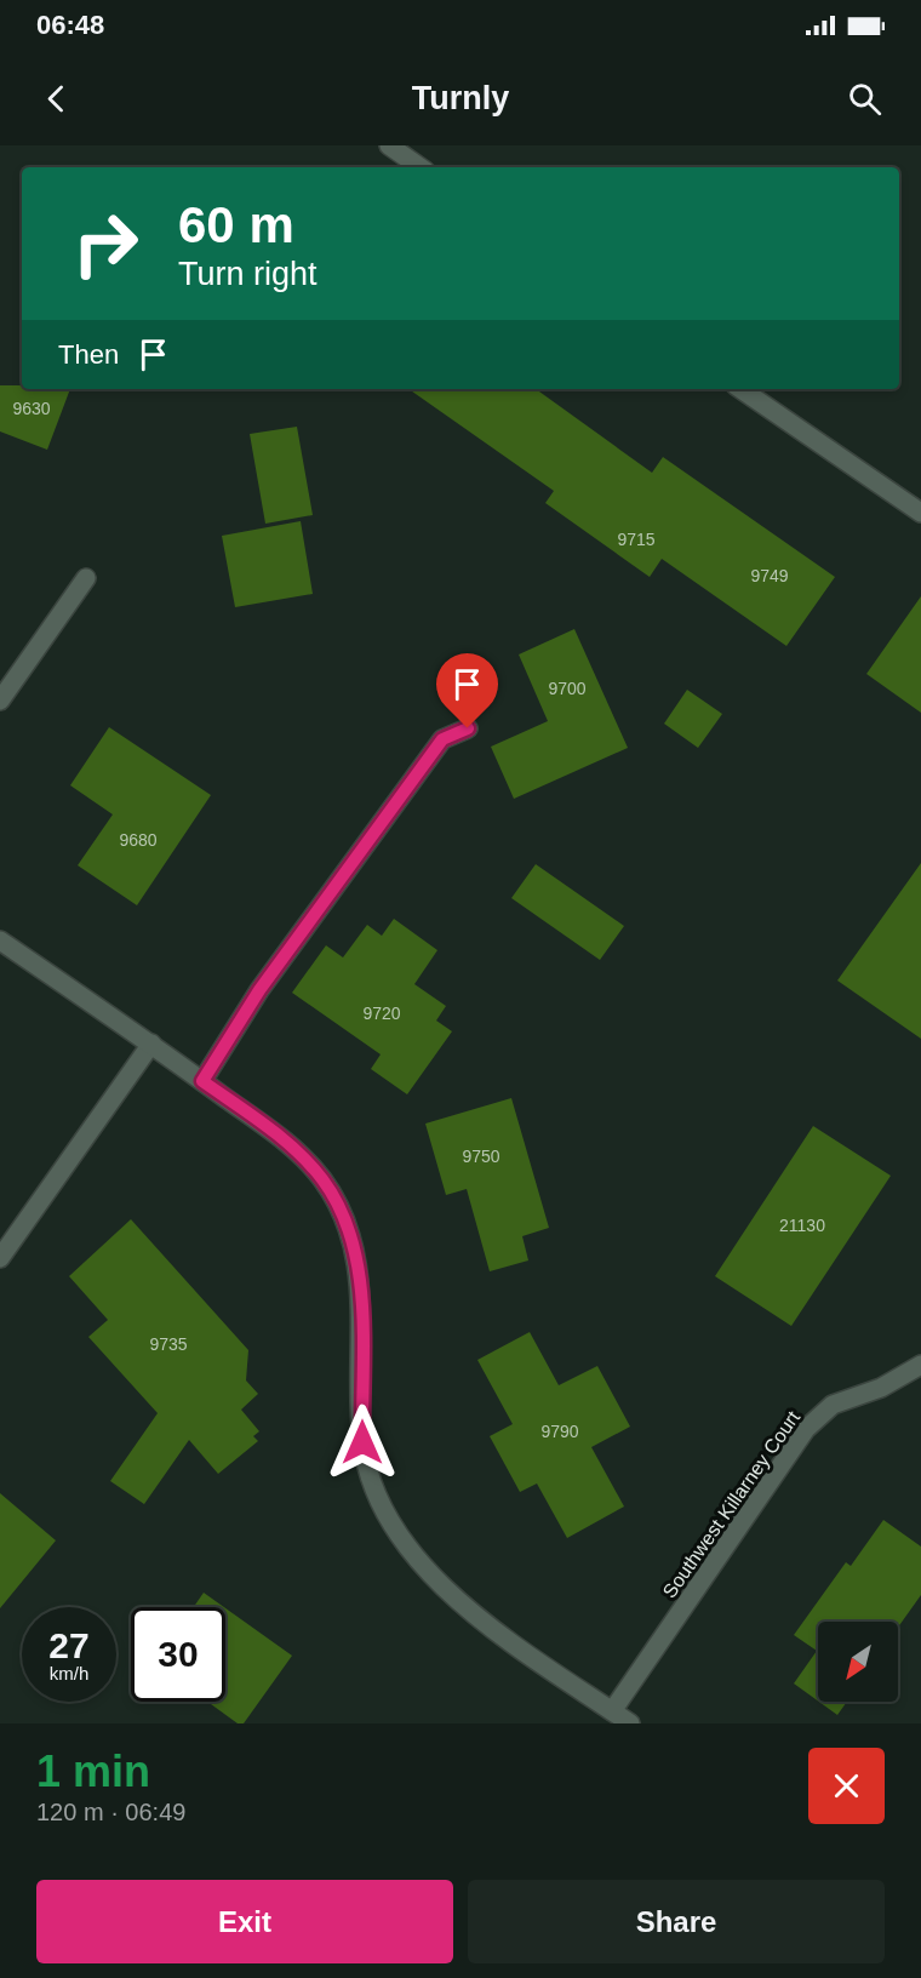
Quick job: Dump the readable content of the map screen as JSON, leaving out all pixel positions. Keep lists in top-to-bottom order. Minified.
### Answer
{"streets":{"street":["Southwest Killarney Court"]},"house_numbers":["9630","9715","9749","9700","9680","9720","9750","21130","9735","9790"],"north":"bottom left","page":{"status":"06:48","header":"Turnly","turn":["60 m","Turn right"],"then":"Then","speed":"27 km/h","limit":"30","heading":["1 min","120 m · 06:49"],"buttons":["Exit","Share"]}}
